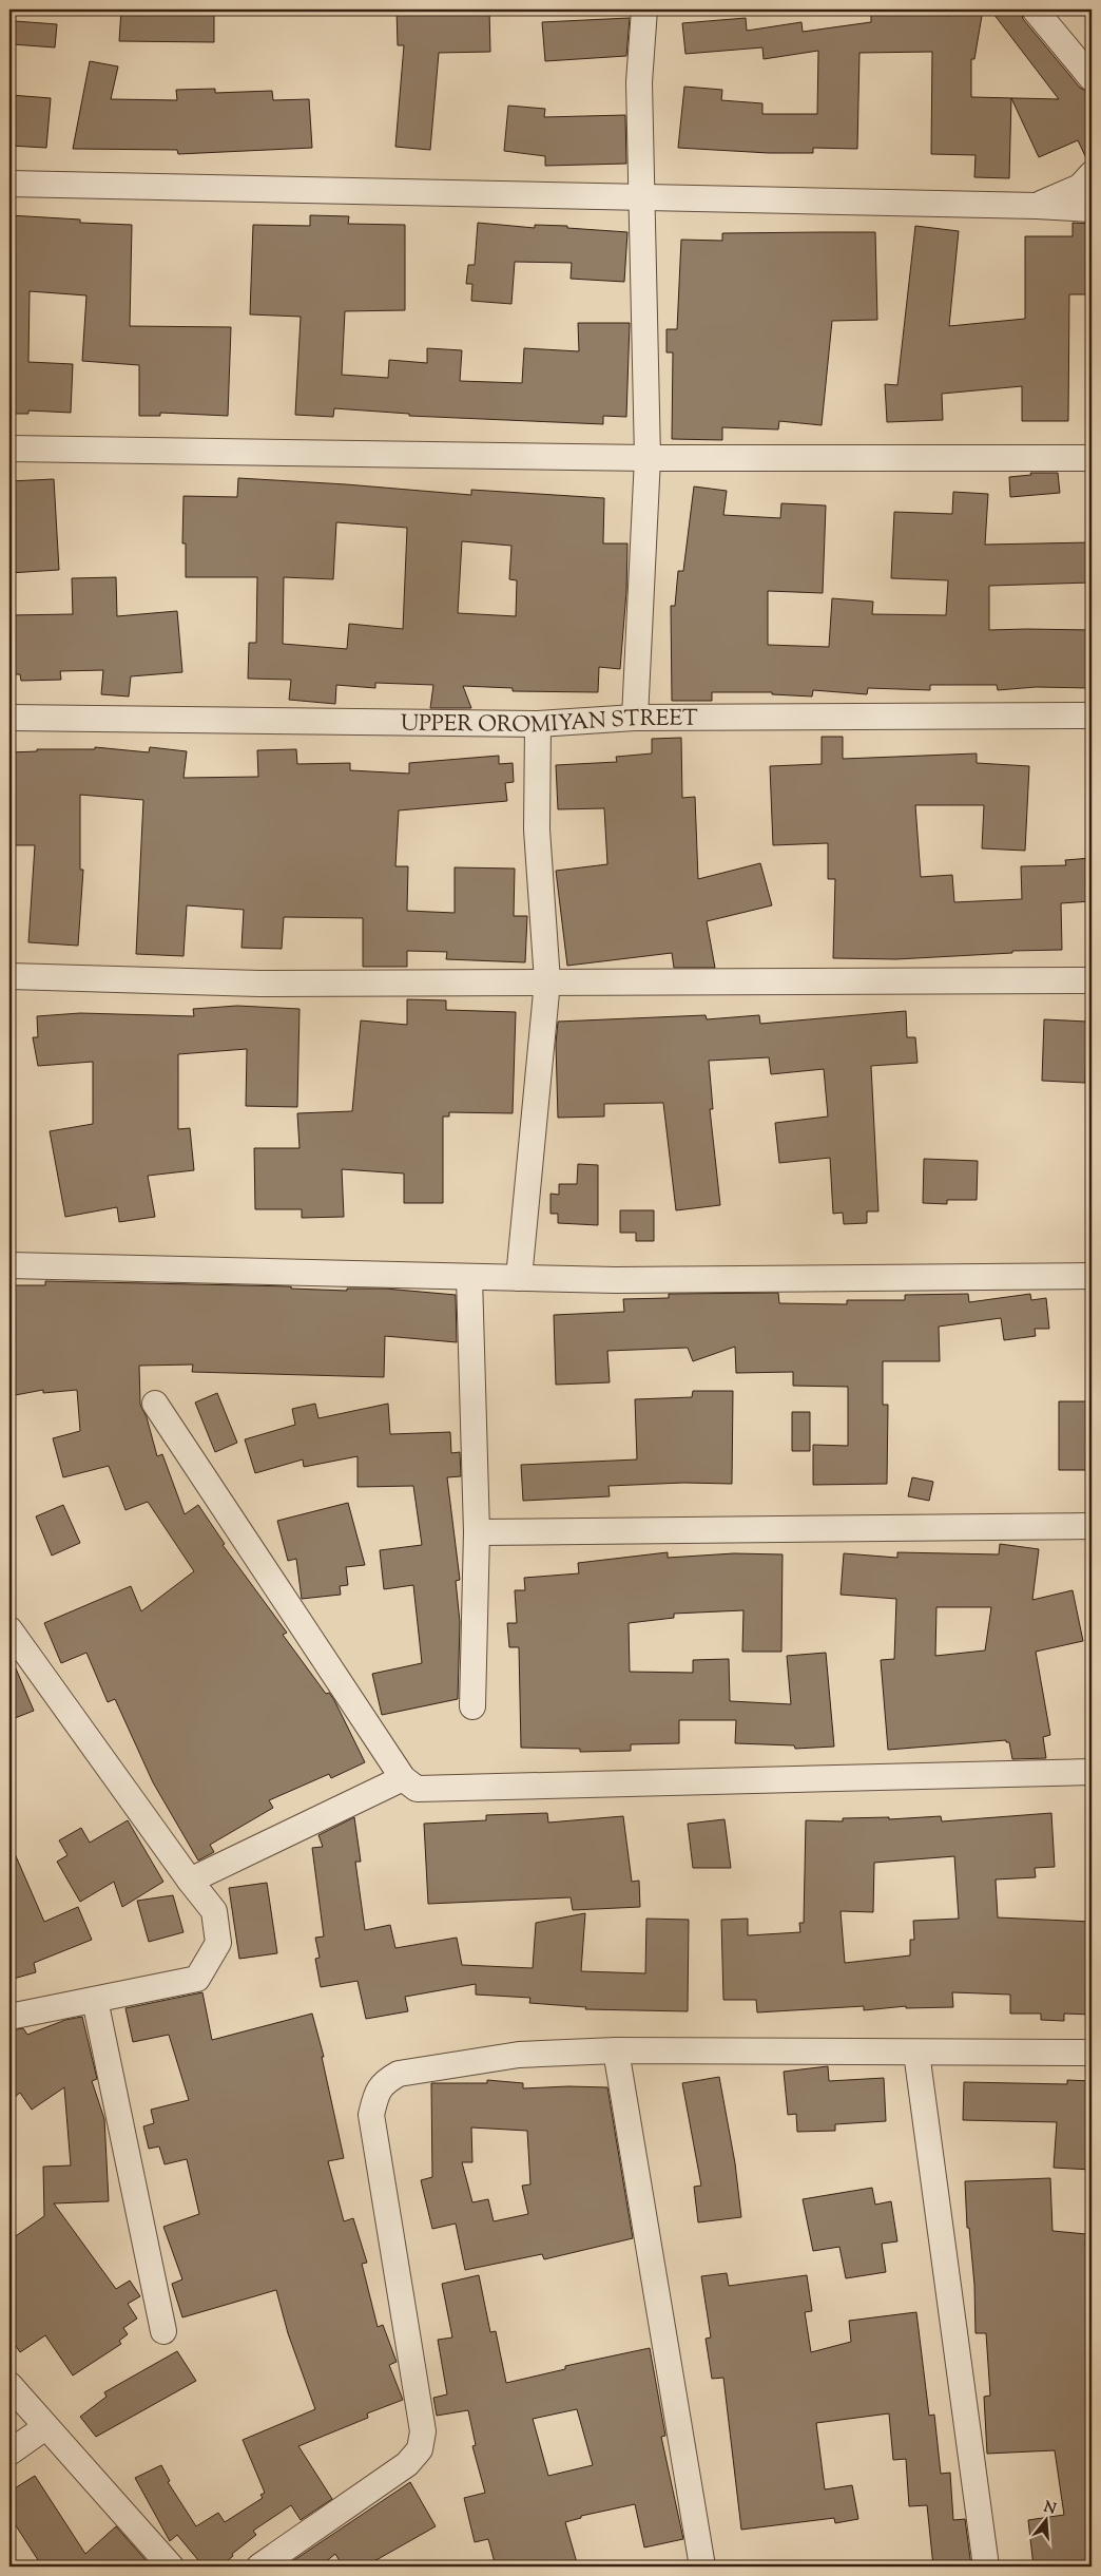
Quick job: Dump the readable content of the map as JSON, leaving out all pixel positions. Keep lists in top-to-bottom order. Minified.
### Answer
{"streets":{"street":["UPPER OROMIYAN STREET"]},"north":"top"}
